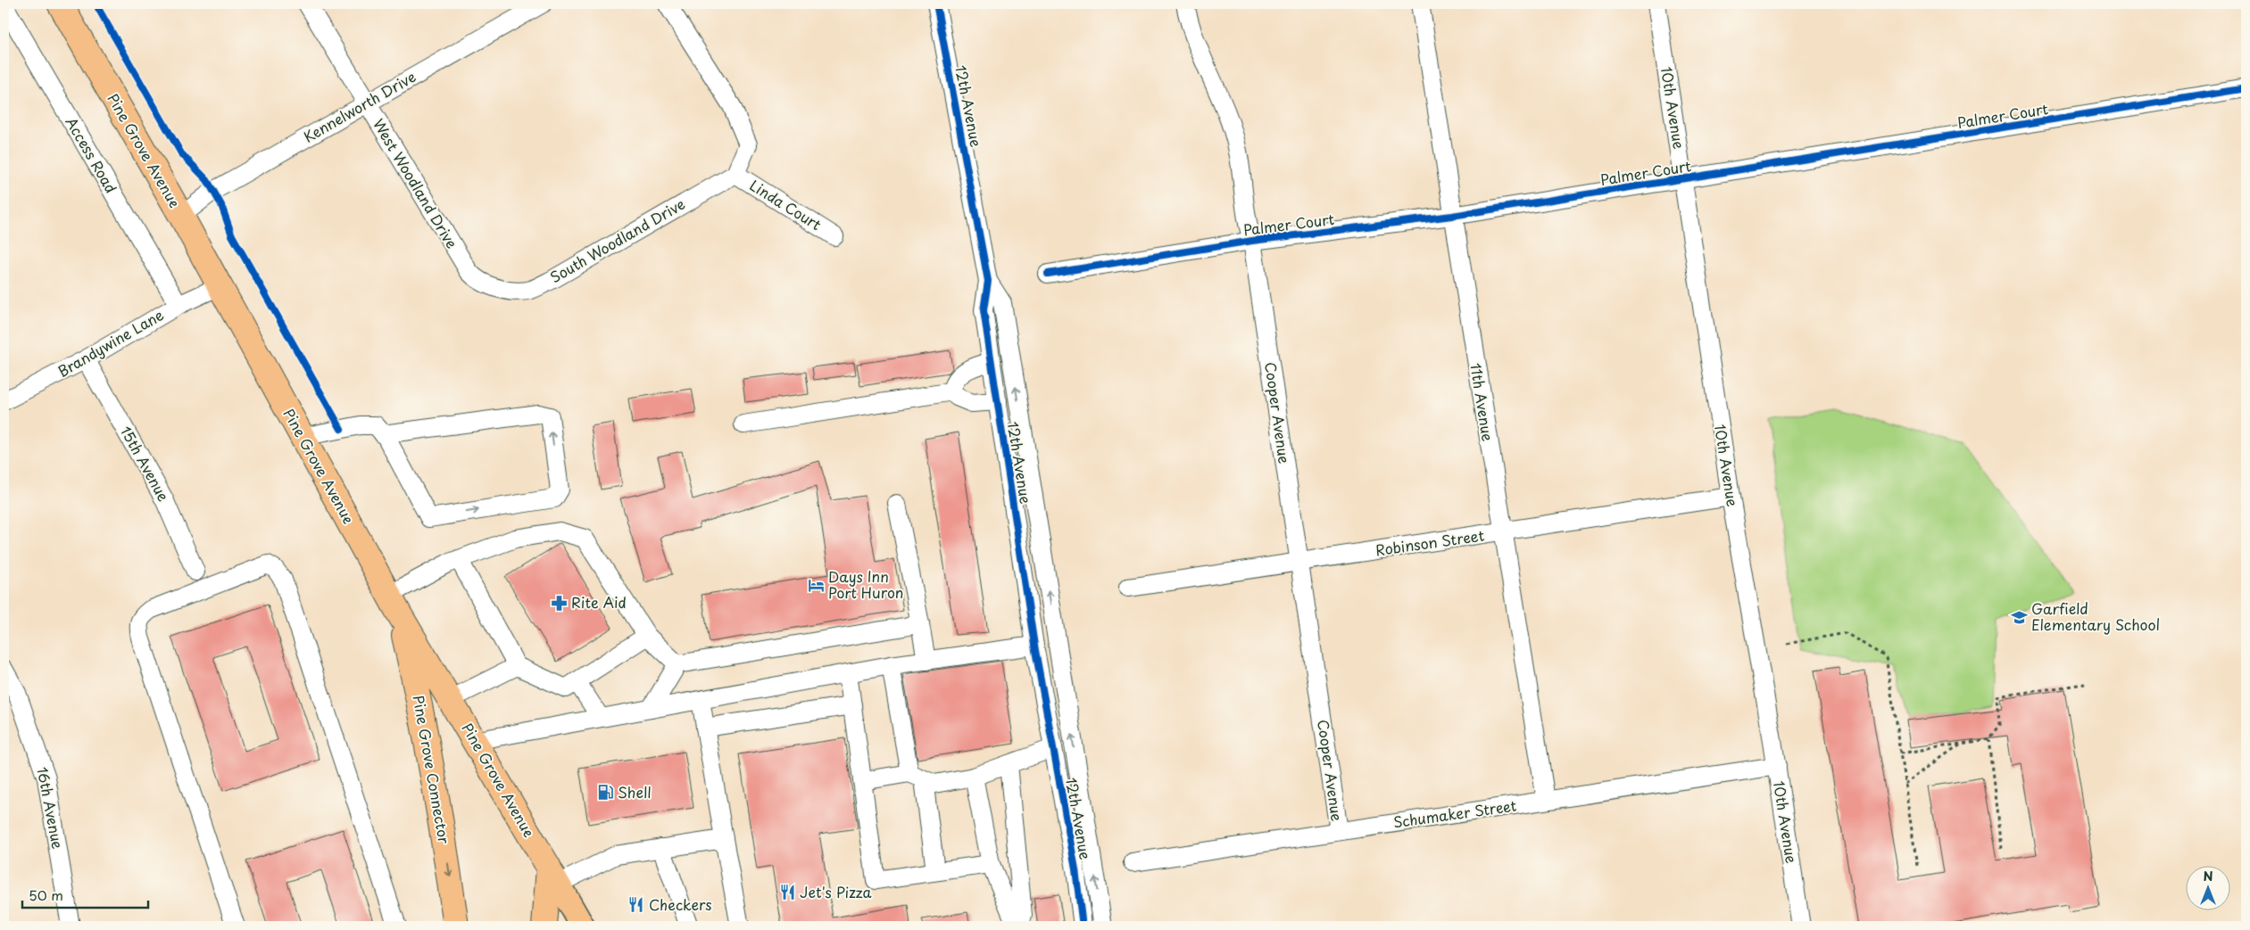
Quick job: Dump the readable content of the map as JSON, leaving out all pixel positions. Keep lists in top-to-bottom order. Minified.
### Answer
{"streets":{"highway":["Pine Grove Avenue","Pine Grove Connector"],"street":["12th Avenue","Kennelworth Drive","10th Avenue","Palmer Court","Access Road","West Woodland Drive","Linda Court","South Woodland Drive","Brandywine Lane","11th Avenue","Cooper Avenue","15th Avenue","Robinson Street","16th Avenue","Schumaker Street"]},"crossings":[["Kennelworth Drive","Pine Grove Avenue"],["Kennelworth Drive","West Woodland Drive"],["10th Avenue","Palmer Court"],["10th Avenue","Robinson Street"],["10th Avenue","Schumaker Street"],["Palmer Court","11th Avenue"],["Palmer Court","Cooper Avenue"],["Pine Grove Avenue","Brandywine Lane"],["Pine Grove Avenue","Pine Grove Connector"],["Access Road","Brandywine Lane"],["West Woodland Drive","South Woodland Drive"],["Linda Court","South Woodland Drive"],["Brandywine Lane","15th Avenue"],["11th Avenue","Robinson Street"],["11th Avenue","Schumaker Street"],["Cooper Avenue","Robinson Street"],["Cooper Avenue","Schumaker Street"]],"one_way":["Pine Grove Connector"],"places":{"hotel":["Days Inn Port Huron"],"pharmacy":["Rite Aid"],"school or university":["Garfield Elementary School"],"fuel station":["Shell"],"restaurant":["Jet's Pizza","Checkers"]},"scale_bar":"50 m","north":"top"}
